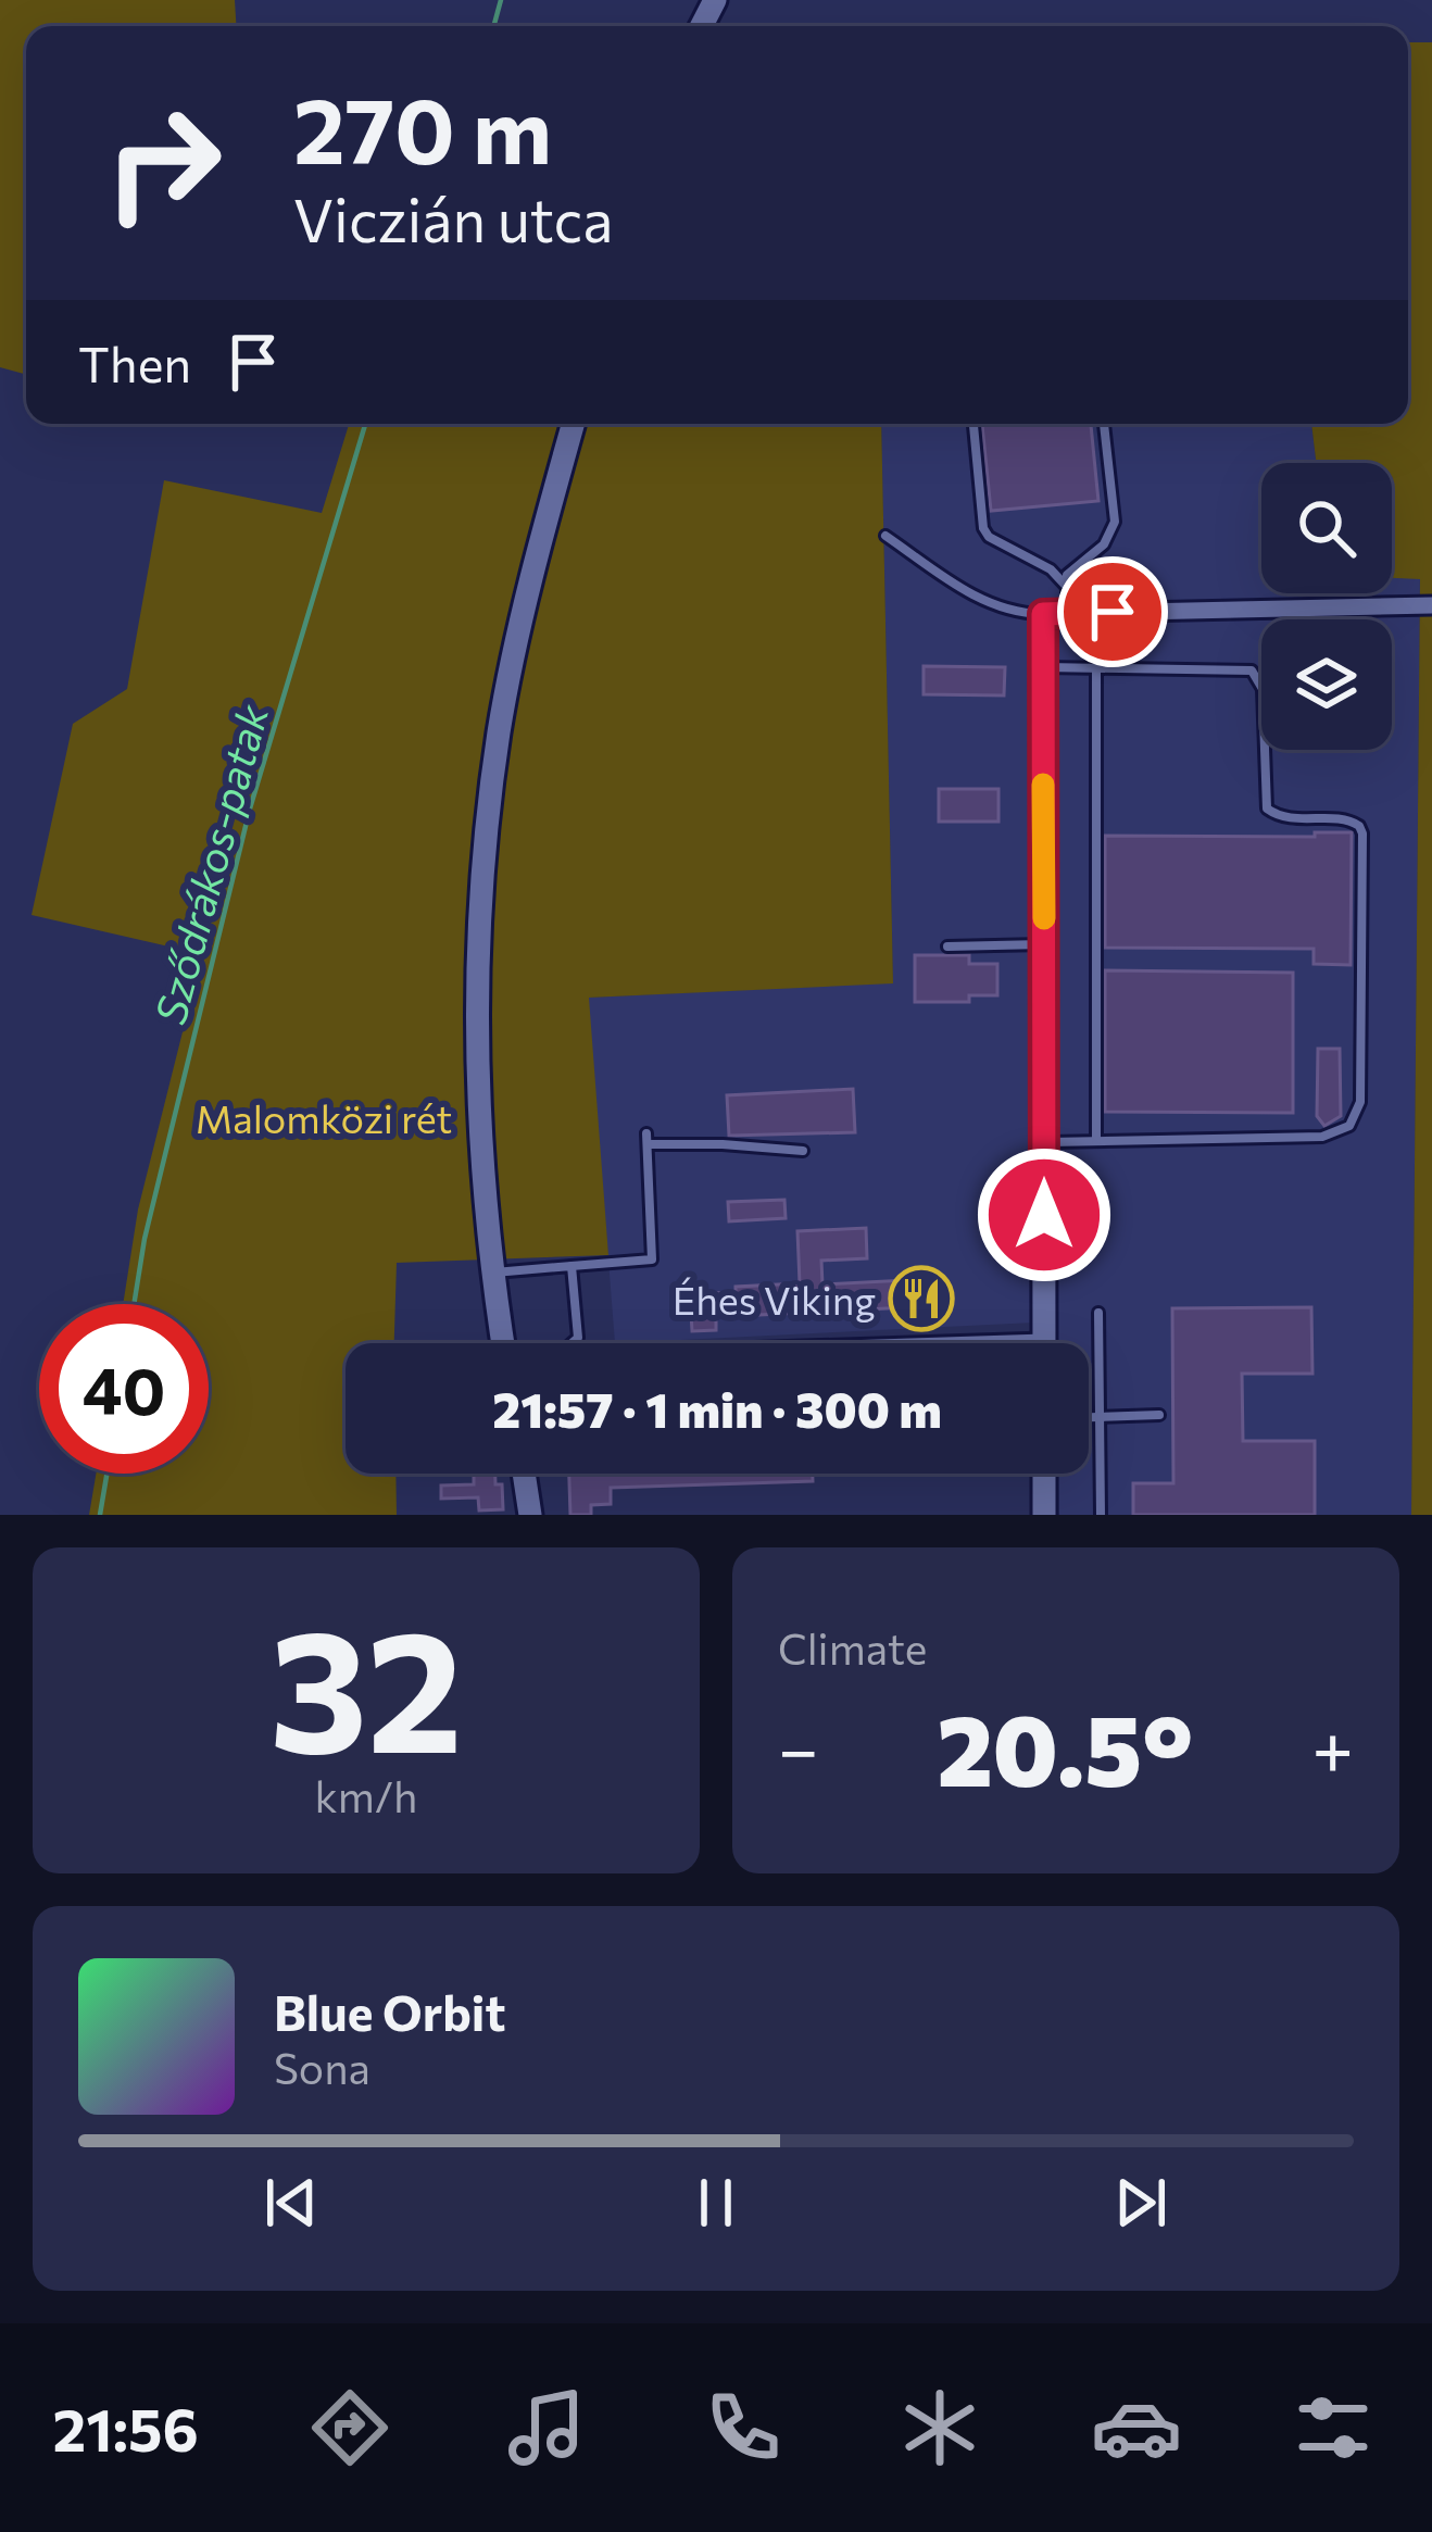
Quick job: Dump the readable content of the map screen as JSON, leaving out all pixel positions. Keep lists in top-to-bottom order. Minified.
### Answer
{"water":["Sződrákos-patak"],"parks":["Malomközi rét"],"places":{"restaurant":["Éhes Viking"]},"page":{"turn":["270 m","Viczián utca"],"then":"Then","limit":"40","trip":"21:57 · 1 min · 300 m","tile":[["32","km/h"],"Climate"],"heat":["−","20.5°","+"],"song":["Blue Orbit","Sona"],"tabs":"21:56"}}
